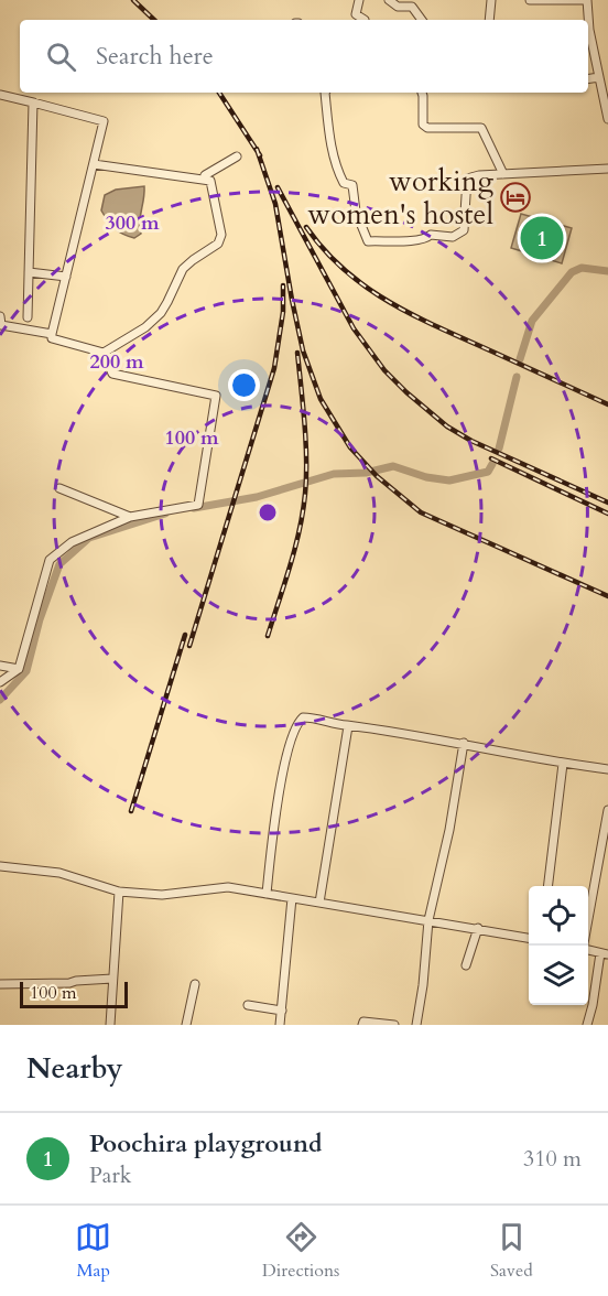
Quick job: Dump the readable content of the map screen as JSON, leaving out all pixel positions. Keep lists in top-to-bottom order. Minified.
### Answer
{"places":{"hotel":["working women's hostel"]},"scale_bar":"100 m","page":{"search":"Search here","pins":"1","scale":"100 m","heading":"Nearby","list":[{"mark":"1","name":"Poochira playground","note":"Park","value":"310 m"}],"nav":["Map","Directions","Saved"]},"rings":["300 m","200 m","100 m"]}
